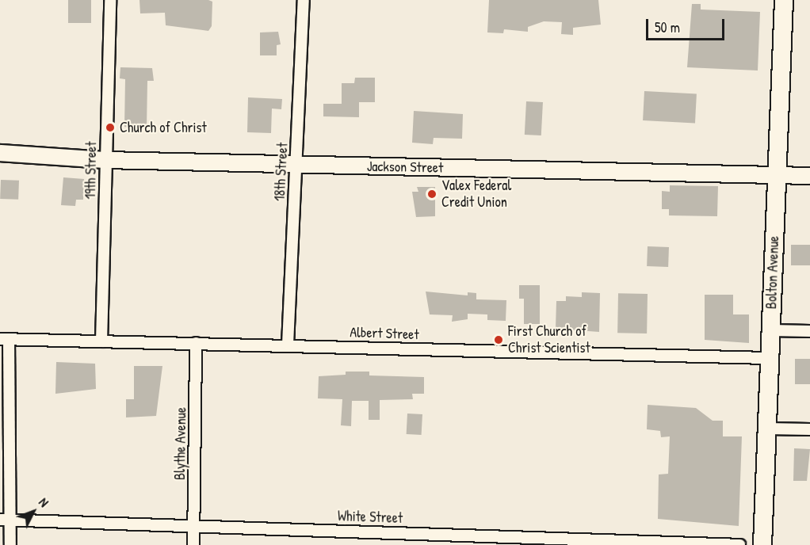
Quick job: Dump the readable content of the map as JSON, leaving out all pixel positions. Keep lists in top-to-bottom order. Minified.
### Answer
{"streets":{"main road":["Jackson Street","Bolton Avenue"],"street":["19th Street","18th Street","Albert Street","Blythe Avenue","White Street"]},"crossings":[["Jackson Street","19th Street"],["Jackson Street","18th Street"],["Jackson Street","Bolton Avenue"],["19th Street","Albert Street"],["18th Street","Albert Street"],["Bolton Avenue","Albert Street"],["Albert Street","Blythe Avenue"],["Blythe Avenue","White Street"]],"places":["Church of Christ","Valex Federal Credit Union","First Church of Christ Scientist"],"scale_bar":"50 m","north":"top right"}
